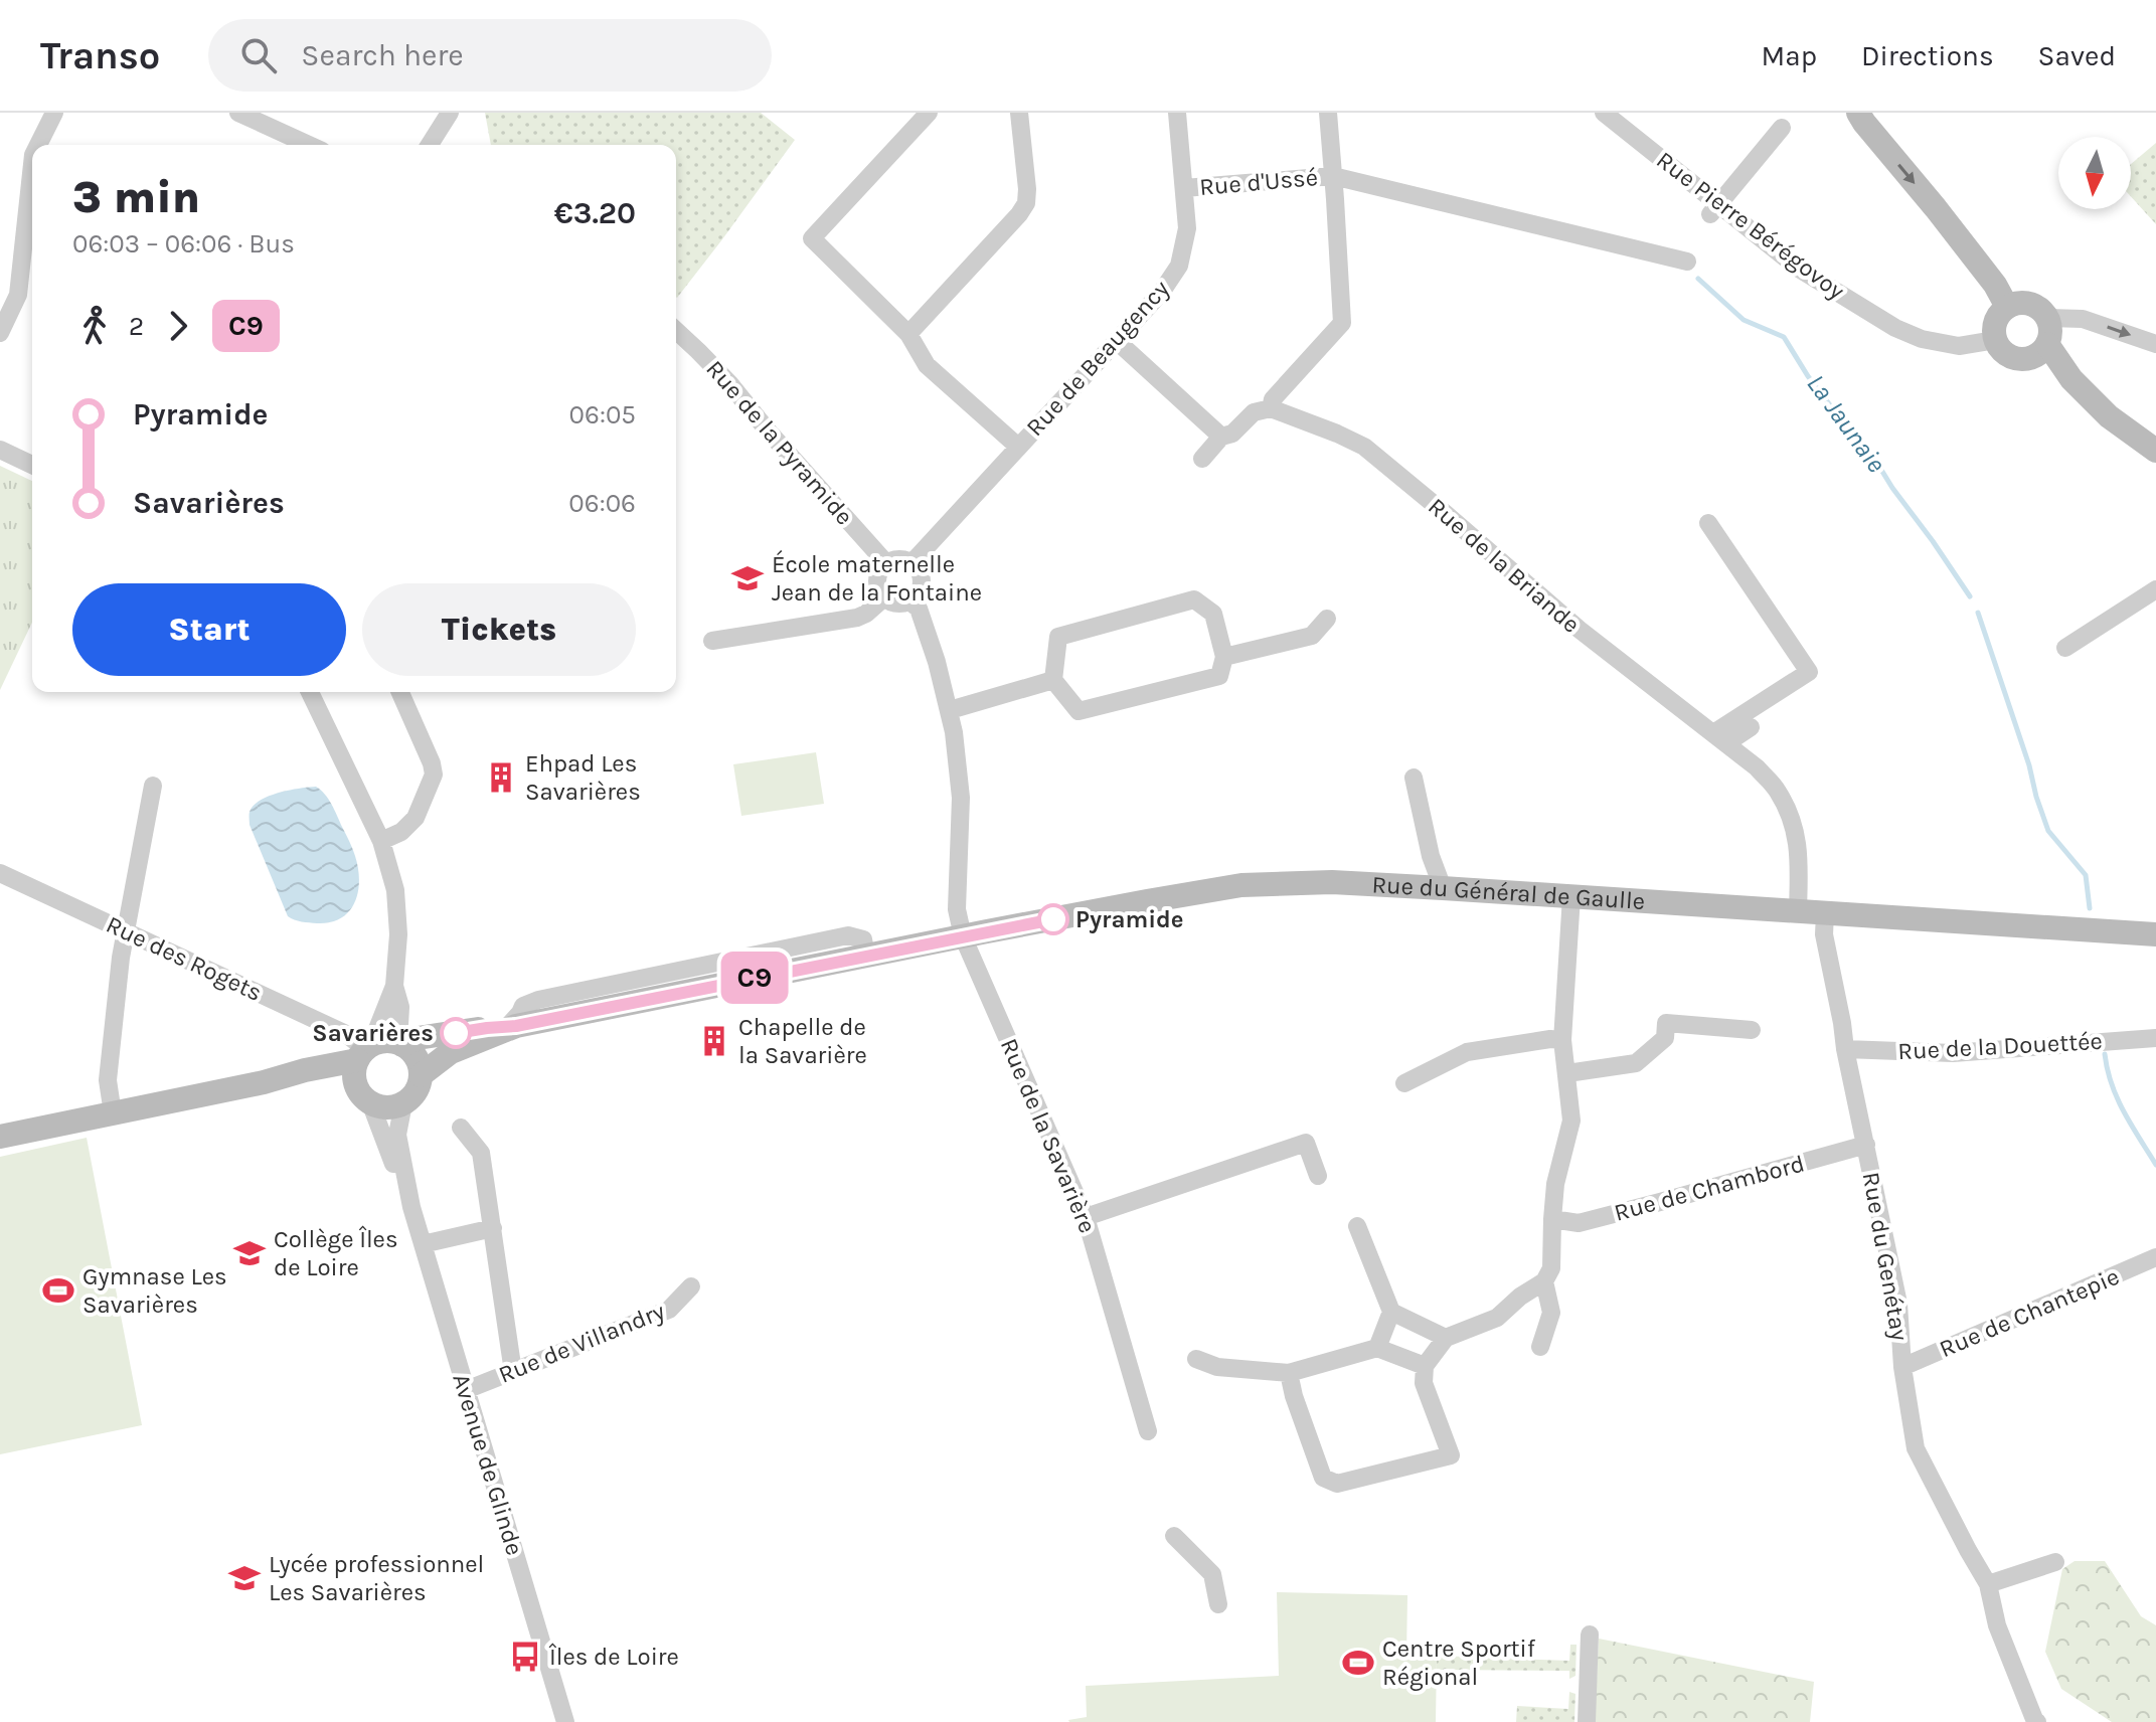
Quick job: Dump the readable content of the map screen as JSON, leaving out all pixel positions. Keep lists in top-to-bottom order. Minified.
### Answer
{"streets":{"street":["Rue d'Ussé","Rue Pierre Bérégovoy","Rue de Beaugency","Rue de la Pyramide","Rue de la Briande","Rue du Général de Gaulle","Rue des Rogets","Rue de la Douettée","Rue de la Savarière","Rue de Chambord","Rue du Genétay","Rue de Chantepie","Rue de Villandry","Avenue de Glinde"]},"crossings":[["Rue d'Ussé","Rue de Beaugency"],["Rue de Beaugency","Rue de la Pyramide"],["Rue de la Briande","Rue du Général de Gaulle"],["Rue du Général de Gaulle","Rue des Rogets"],["Rue du Général de Gaulle","Rue de la Savarière"],["Rue du Général de Gaulle","Rue du Genétay"],["Rue du Général de Gaulle","Avenue de Glinde"],["Rue des Rogets","Avenue de Glinde"],["Rue de la Douettée","Rue du Genétay"],["Rue de Chambord","Rue du Genétay"],["Rue du Genétay","Rue de Chantepie"],["Rue de Villandry","Avenue de Glinde"]],"water":["La Jaunaie"],"places":{"school or university":["École maternelle Jean de la Fontaine","Collège Îles de Loire","Lycée professionnel Les Savarières"],"building":["Ehpad Les Savarières","Chapelle de la Savarière"],"other":["Pyramide","Savarières"],"sports":["Gymnase Les Savarières","Centre Sportif Régional"],"bus stop":["Îles de Loire"]},"lines":["bus line C9"],"north":"bottom","page":{"header":"Transo","search":"Search here","nav":["Map","Directions","Saved"],"on_map":"C9","heading":["3 min","06:03 – 06:06 · Bus","€3.20"],"legs":["2","C9"],"list":[{"name":"Pyramide","value":"06:05"},{"name":"Savarières","value":"06:06"}],"buttons":["Start","Tickets"]}}
